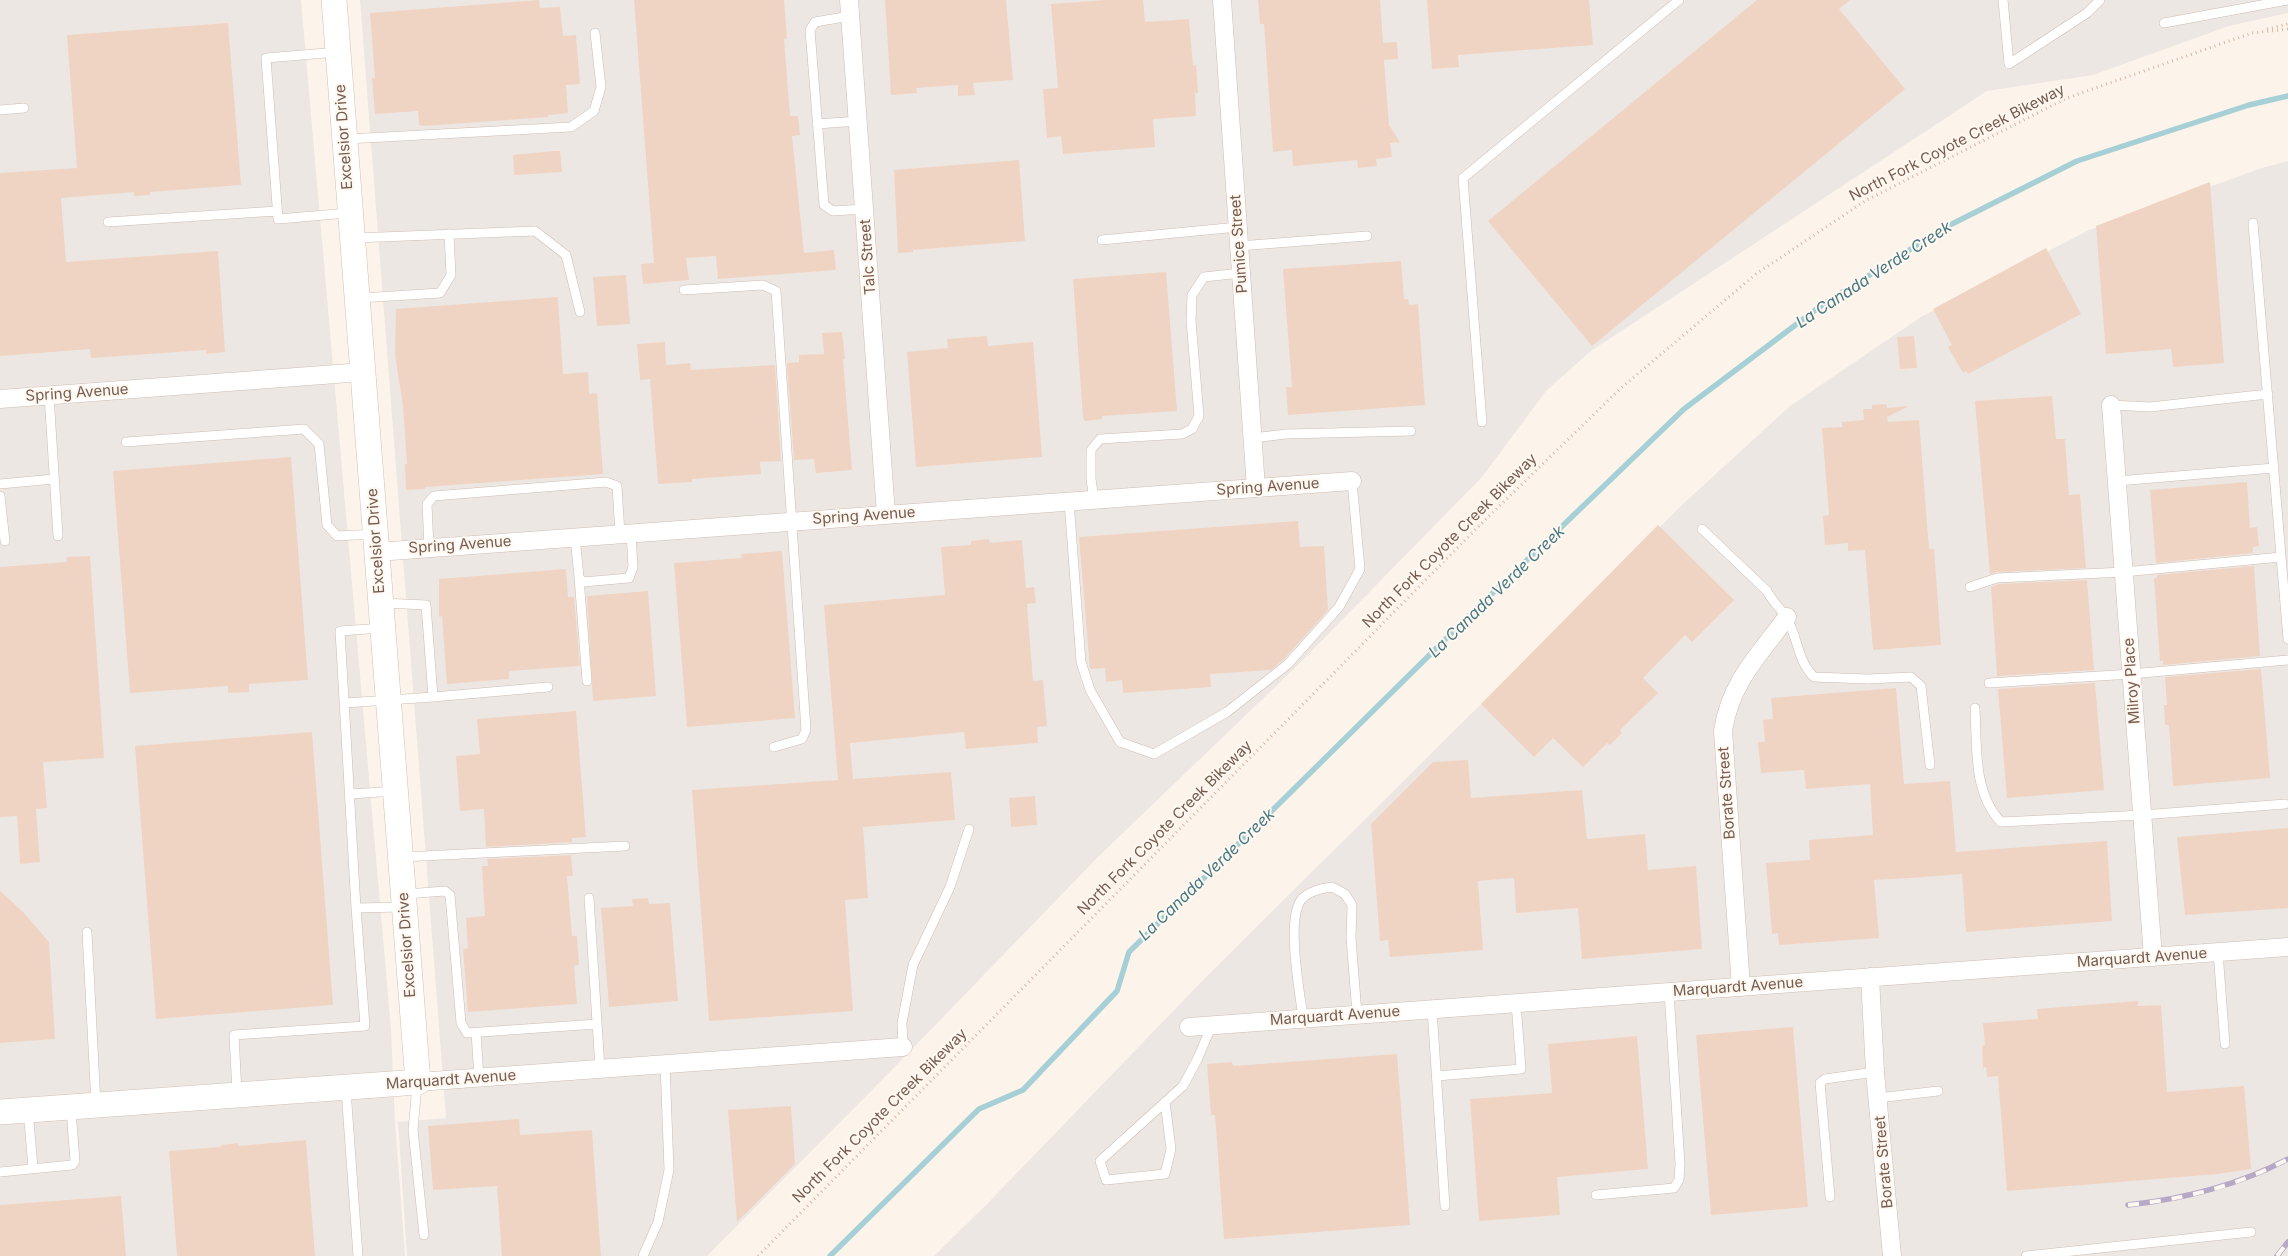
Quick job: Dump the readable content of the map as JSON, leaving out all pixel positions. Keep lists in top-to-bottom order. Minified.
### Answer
{"streets":{"street":["Excelsior Drive","Pumice Street","Talc Street","Spring Avenue","Milroy Place","Borate Street","Marquardt Avenue"],"path":["North Fork Coyote Creek Bikeway"]},"crossings":[["Excelsior Drive","Spring Avenue"],["Excelsior Drive","Marquardt Avenue"],["Pumice Street","Spring Avenue"],["Talc Street","Spring Avenue"],["Milroy Place","Marquardt Avenue"],["Borate Street","Marquardt Avenue"]],"water":["La Canada Verde Creek"]}
